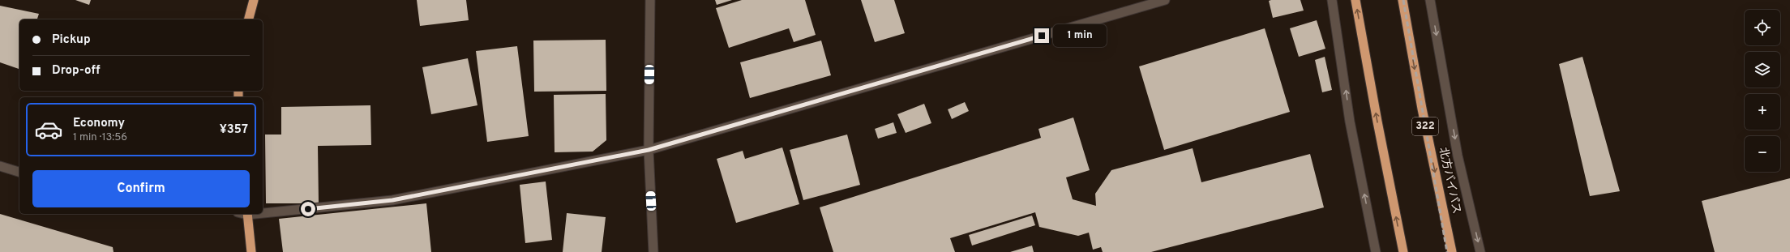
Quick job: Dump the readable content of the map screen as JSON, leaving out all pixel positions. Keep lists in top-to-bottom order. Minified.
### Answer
{"streets":{"highway":["322","北方バイパス"]},"page":{"map_buttons":["+","−"],"banner":["Pickup","Drop-off"],"bubble":"1 min","list":[{"name":"Economy","note":"1 min · 13:56","value":"¥357"}],"buttons":"Confirm"}}
